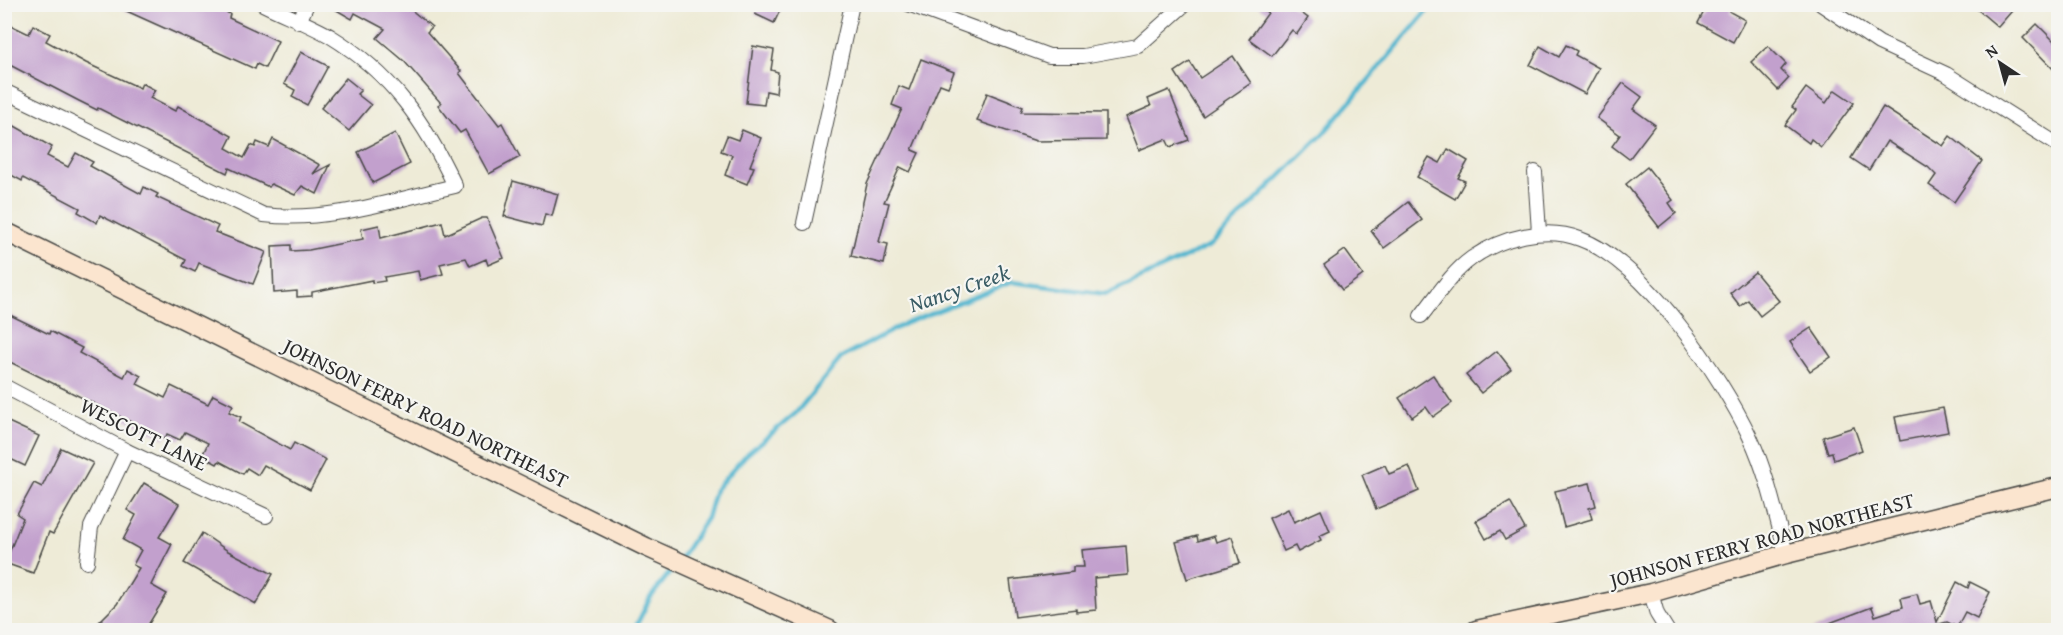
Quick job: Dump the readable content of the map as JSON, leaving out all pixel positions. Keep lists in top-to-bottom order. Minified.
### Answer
{"streets":{"main road":["JOHNSON FERRY ROAD NORTHEAST"],"street":["WESCOTT LANE"]},"water":["Nancy Creek"],"north":"top left"}
